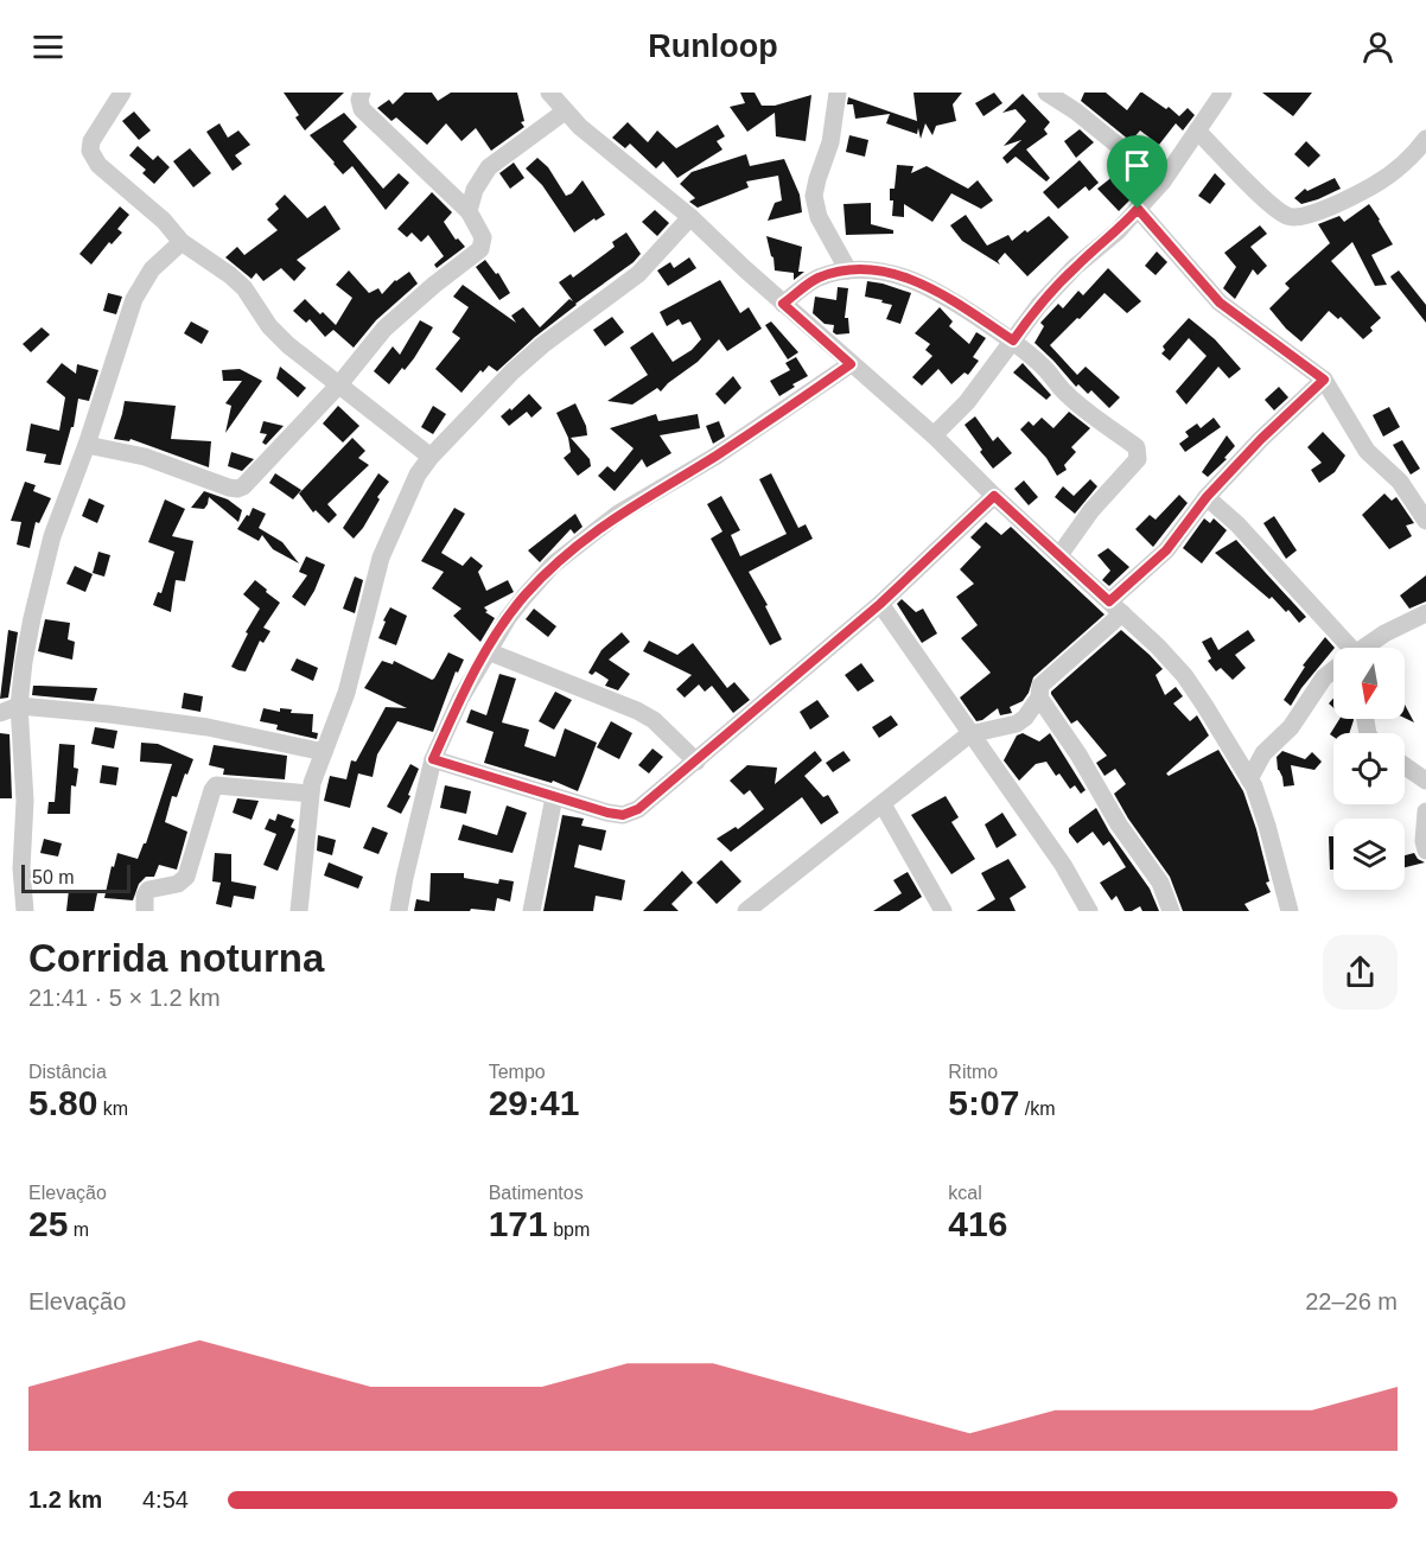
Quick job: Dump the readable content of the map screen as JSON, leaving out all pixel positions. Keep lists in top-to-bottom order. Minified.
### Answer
{"scale_bar":"50 m","north":"bottom","page":{"header":"Runloop","scale":"50 m","heading":["Corrida noturna","21:41 · 5 × 1.2 km"],"stats":[["Distância","5.80 km"],["Tempo","29:41"],["Ritmo","5:07 /km"],["Elevação","25 m"],["Batimentos","171 bpm"],["kcal","416"]],"chart":["Elevação","22–26 m"],"list":[{"name":"1.2 km","note":"4:54"}]}}
